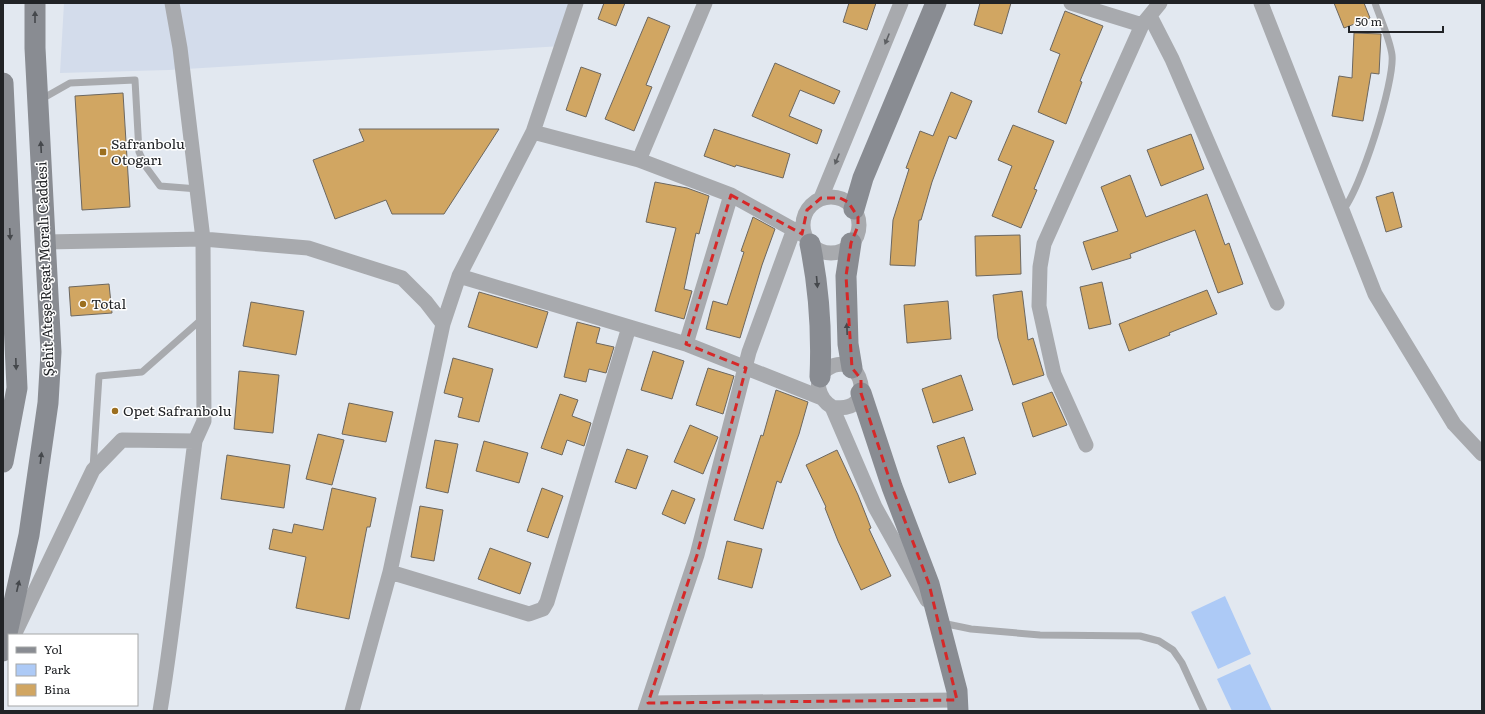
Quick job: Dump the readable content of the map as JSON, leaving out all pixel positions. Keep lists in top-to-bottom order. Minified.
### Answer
{"streets":{"main road":["Şehit Ateşe Reşat Moralı Caddesi"]},"places":{"transit":["Safranbolu Otogarı"],"other":["Total","Opet Safranbolu"]},"legend":["Yol","Park","Bina"],"scale_bar":"50 m"}
